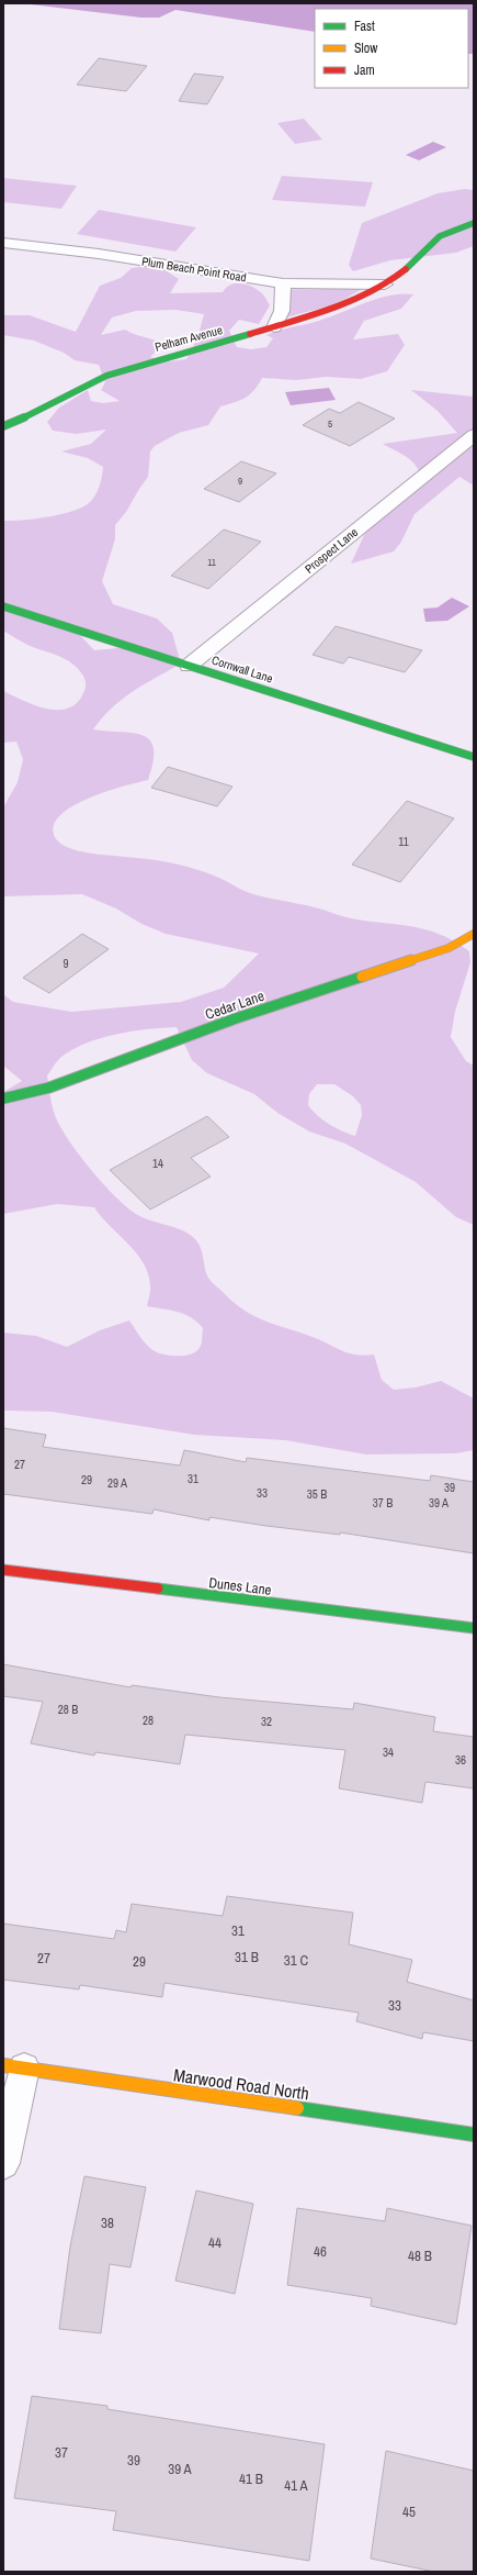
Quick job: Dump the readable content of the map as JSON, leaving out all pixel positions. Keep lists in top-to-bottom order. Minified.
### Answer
{"streets":{"street":["Plum Beach Point Road","Pelham Avenue","Prospect Lane","Cornwall Lane","Cedar Lane","Dunes Lane","Marwood Road North"]},"crossings":[["Plum Beach Point Road","Pelham Avenue"],["Prospect Lane","Cornwall Lane"]],"house_numbers":["5","9","11","11","9","14","27","31","29","29 A","39","33","35 B","37 B","39 A","28 B","28","32","34","36","31","31 B","27","31 C","29","33","38","44","46","48 B","37","39","39 A","41 B","41 A","45"],"legend":["Fast","Slow","Jam"]}
